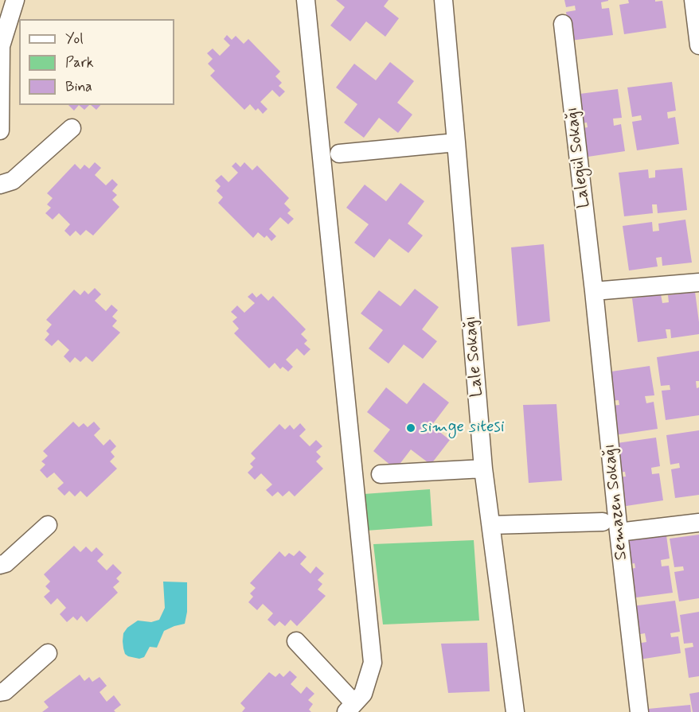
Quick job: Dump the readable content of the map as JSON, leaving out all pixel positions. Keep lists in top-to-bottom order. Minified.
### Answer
{"streets":{"street":["Lalegül Sokağı","Lale Sokağı","Semazen Sokağı"]},"crossings":[["Lalegül Sokağı","Semazen Sokağı"]],"places":["simge sitesi"],"legend":["Yol","Park","Bina"]}
